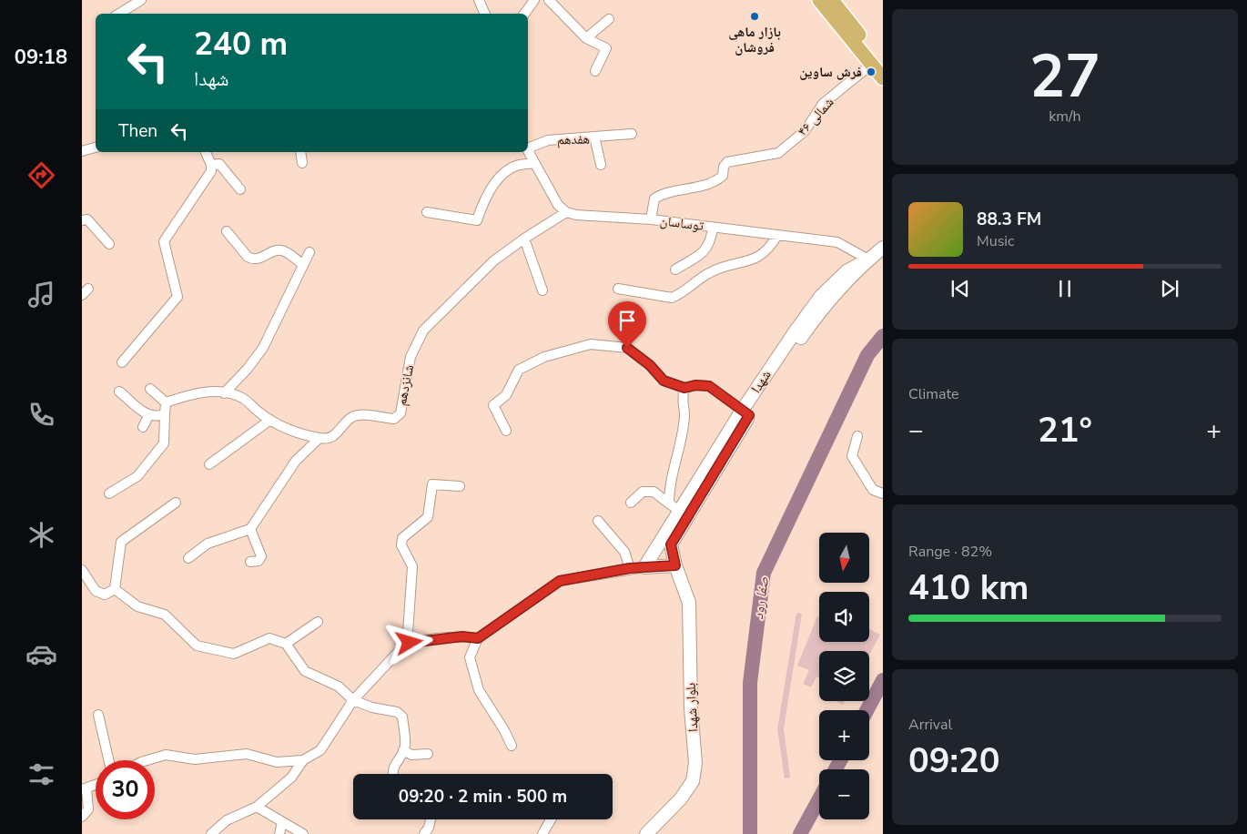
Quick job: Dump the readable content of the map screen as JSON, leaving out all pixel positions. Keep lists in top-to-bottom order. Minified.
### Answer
{"streets":{"main road":["شهدا","بلوار شهدا"],"street":["شمالی ۴۶","هفدهم","توساسان","شانزدهم"]},"crossings":[["شمالی ۴۶","توساسان"],["توساسان","شهدا"],["توساسان","شانزدهم"],["شهدا","بلوار شهدا"]],"water":["صفا رود"],"places":["بازار ماهی فروشان","فرش ساوین"],"north":"bottom","page":{"tabs":"09:18","tile":[["27","km/h"],"Climate",["Range · 82%","410 km"],["Arrival","09:20"]],"turn":["240 m","شهدا"],"then":"Then","song":["88.3 FM","Music"],"heat":["−","21°","+"],"map_buttons":["+","−"],"limit":"30","trip":"09:20 · 2 min · 500 m"}}
